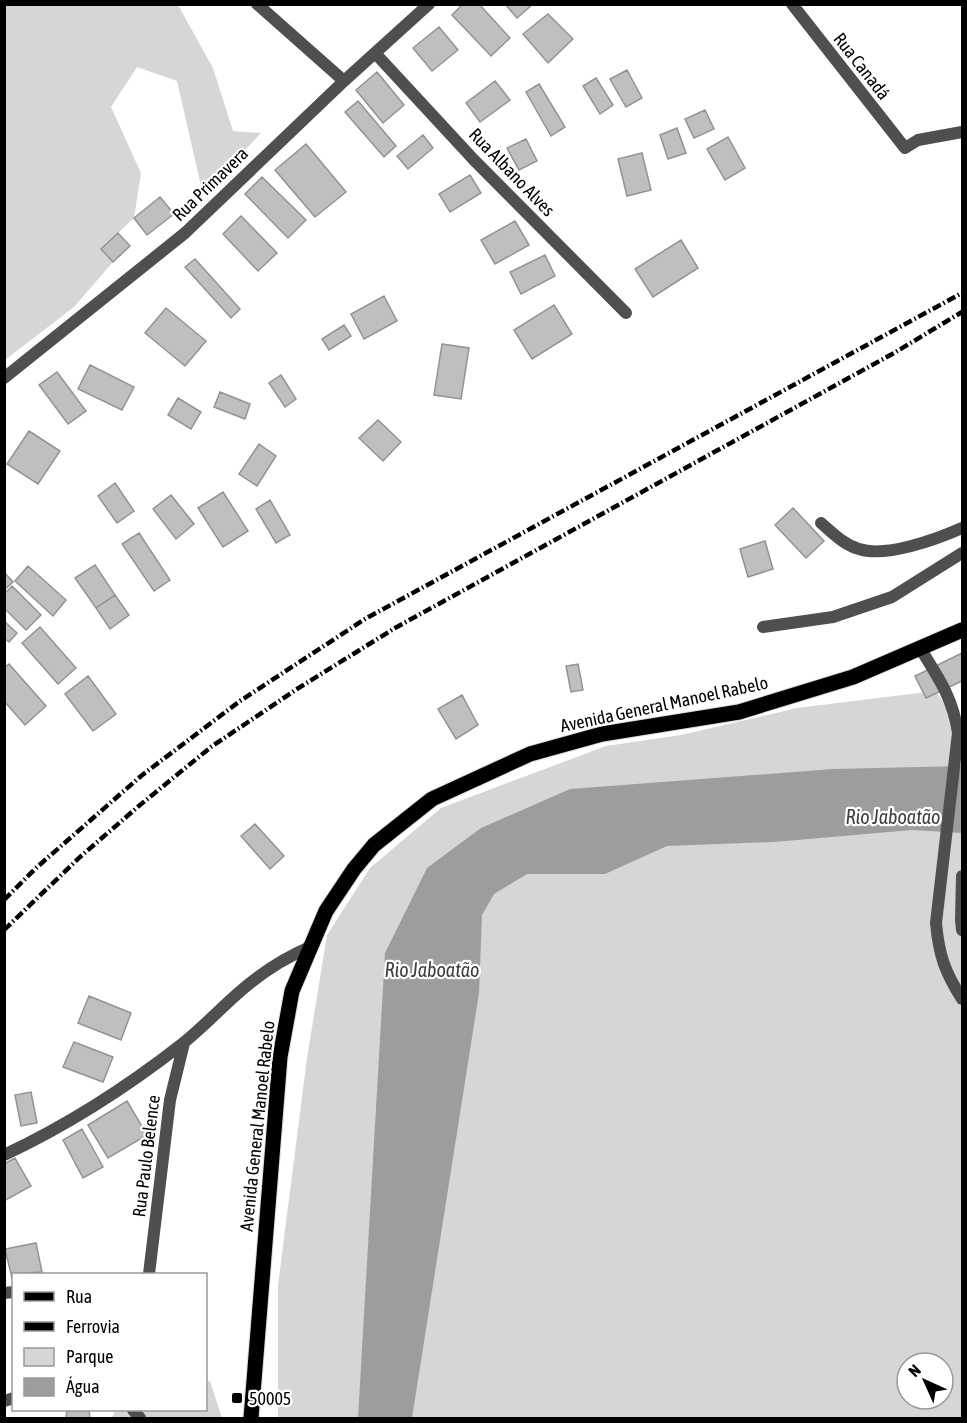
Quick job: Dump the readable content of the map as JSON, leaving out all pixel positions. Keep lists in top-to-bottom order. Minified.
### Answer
{"streets":{"main road":["Avenida General Manoel Rabelo"],"street":["Rua Canadá","Rua Albano Alves","Rua Primavera","Rua Paulo Belence"]},"crossings":[["Rua Albano Alves","Rua Primavera"],["Avenida General Manoel Rabelo","Rua Paulo Belence"]],"water":["Rio Jaboatão"],"places":{"transit":["50005"]},"legend":["Rua","Ferrovia","Parque","Água"],"north":"top left"}
